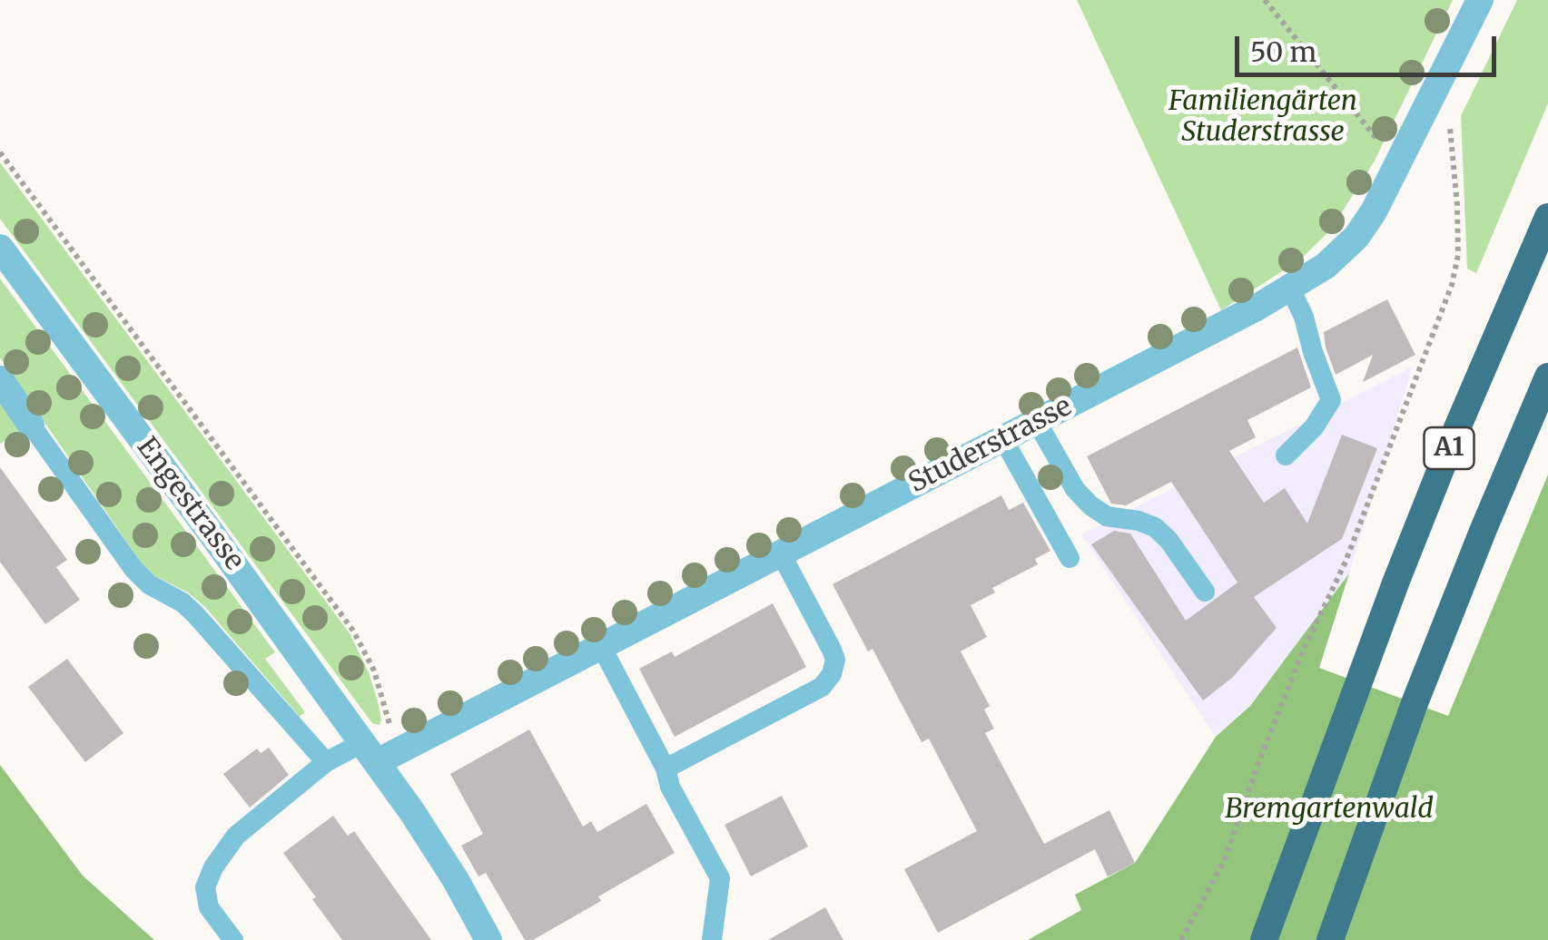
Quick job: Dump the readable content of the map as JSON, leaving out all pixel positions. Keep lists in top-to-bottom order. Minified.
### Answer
{"streets":{"highway":["A1"],"street":["Studerstrasse","Engestrasse"]},"crossings":[["Studerstrasse","Engestrasse"]],"parks":["Familiengärten Studerstrasse","Bremgartenwald"],"scale_bar":"50 m"}
